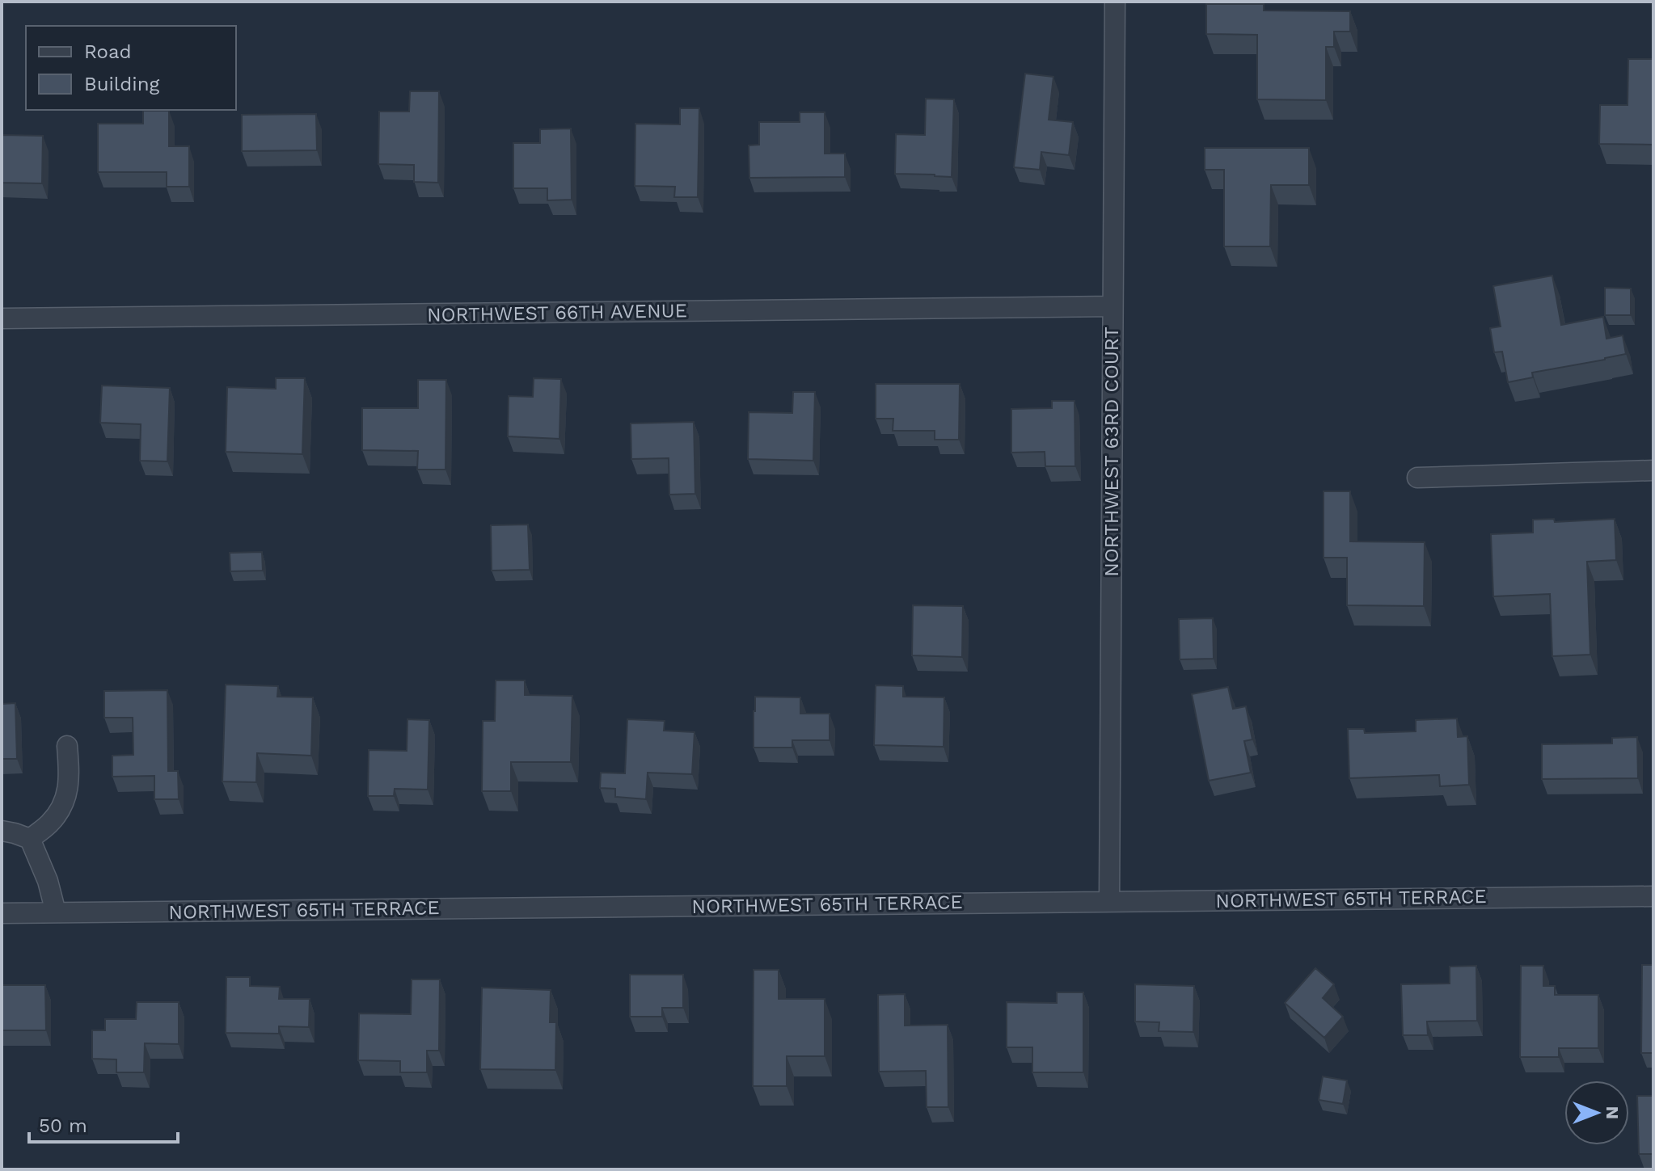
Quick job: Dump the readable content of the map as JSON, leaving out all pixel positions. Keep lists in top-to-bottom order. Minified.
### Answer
{"streets":{"street":["NORTHWEST 66TH AVENUE","NORTHWEST 63RD COURT","NORTHWEST 65TH TERRACE"]},"crossings":[["NORTHWEST 66TH AVENUE","NORTHWEST 63RD COURT"],["NORTHWEST 63RD COURT","NORTHWEST 65TH TERRACE"]],"legend":["Road","Building"],"scale_bar":"50 m","north":"right"}
